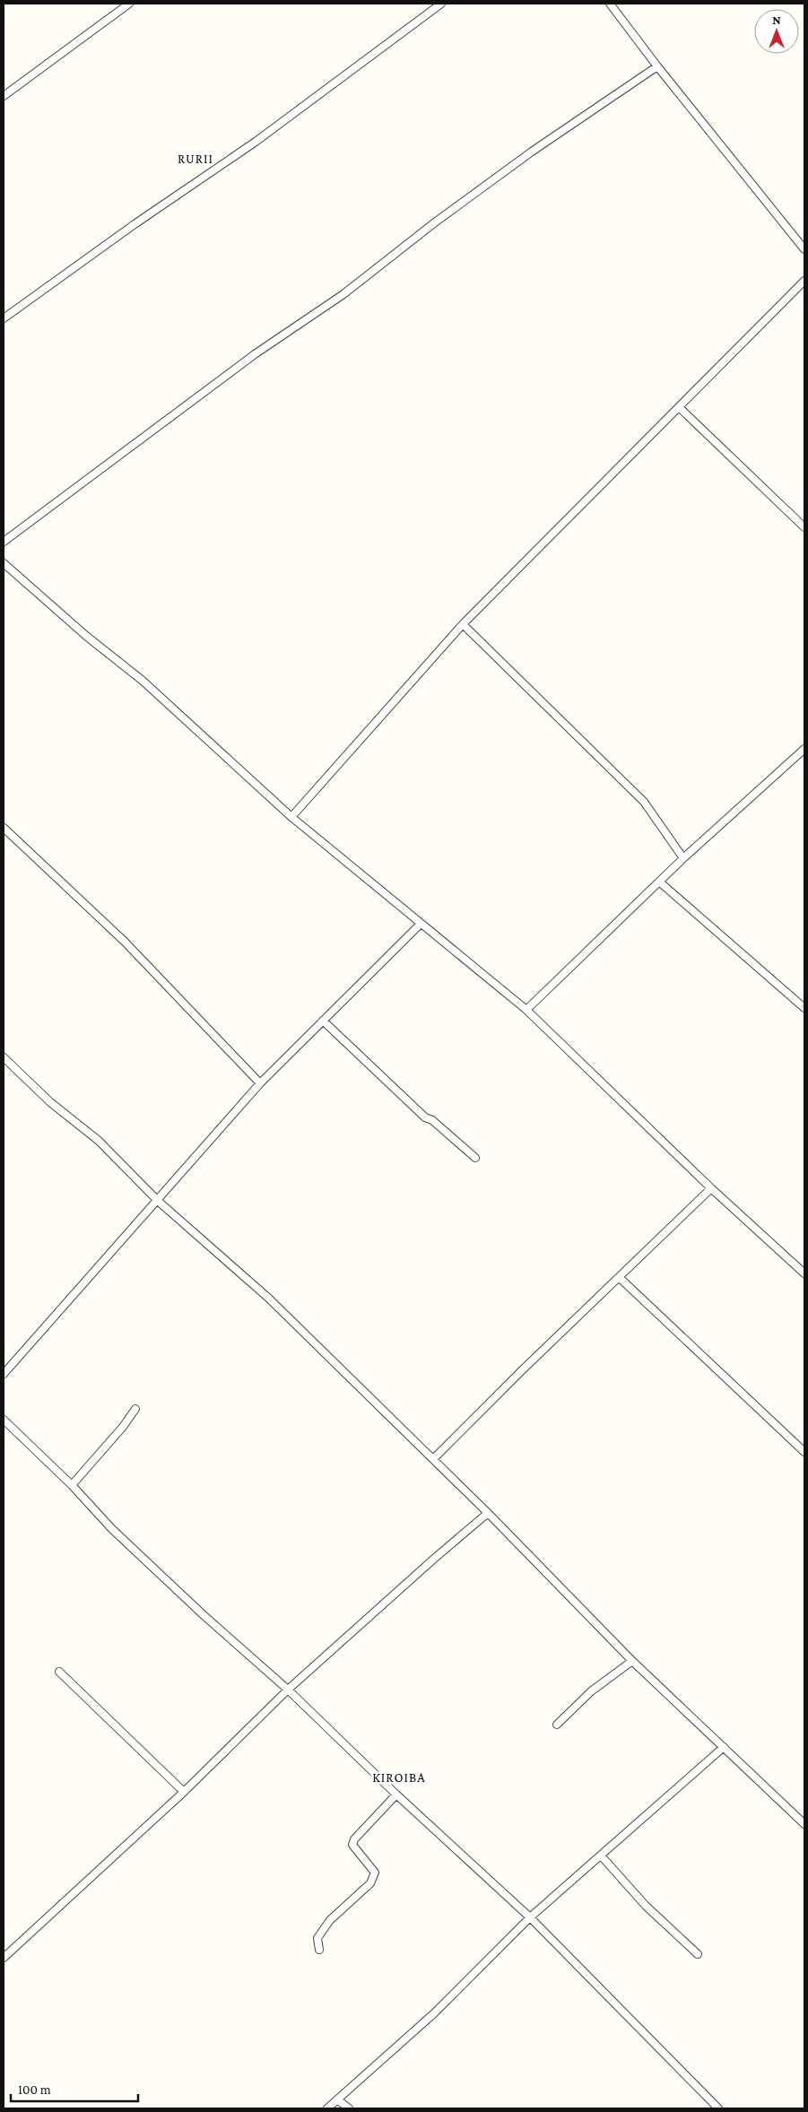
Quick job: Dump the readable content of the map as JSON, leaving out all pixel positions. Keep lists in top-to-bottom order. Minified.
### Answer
{"districts":["RURII","KIROIBA"],"scale_bar":"100 m","north":"top"}
